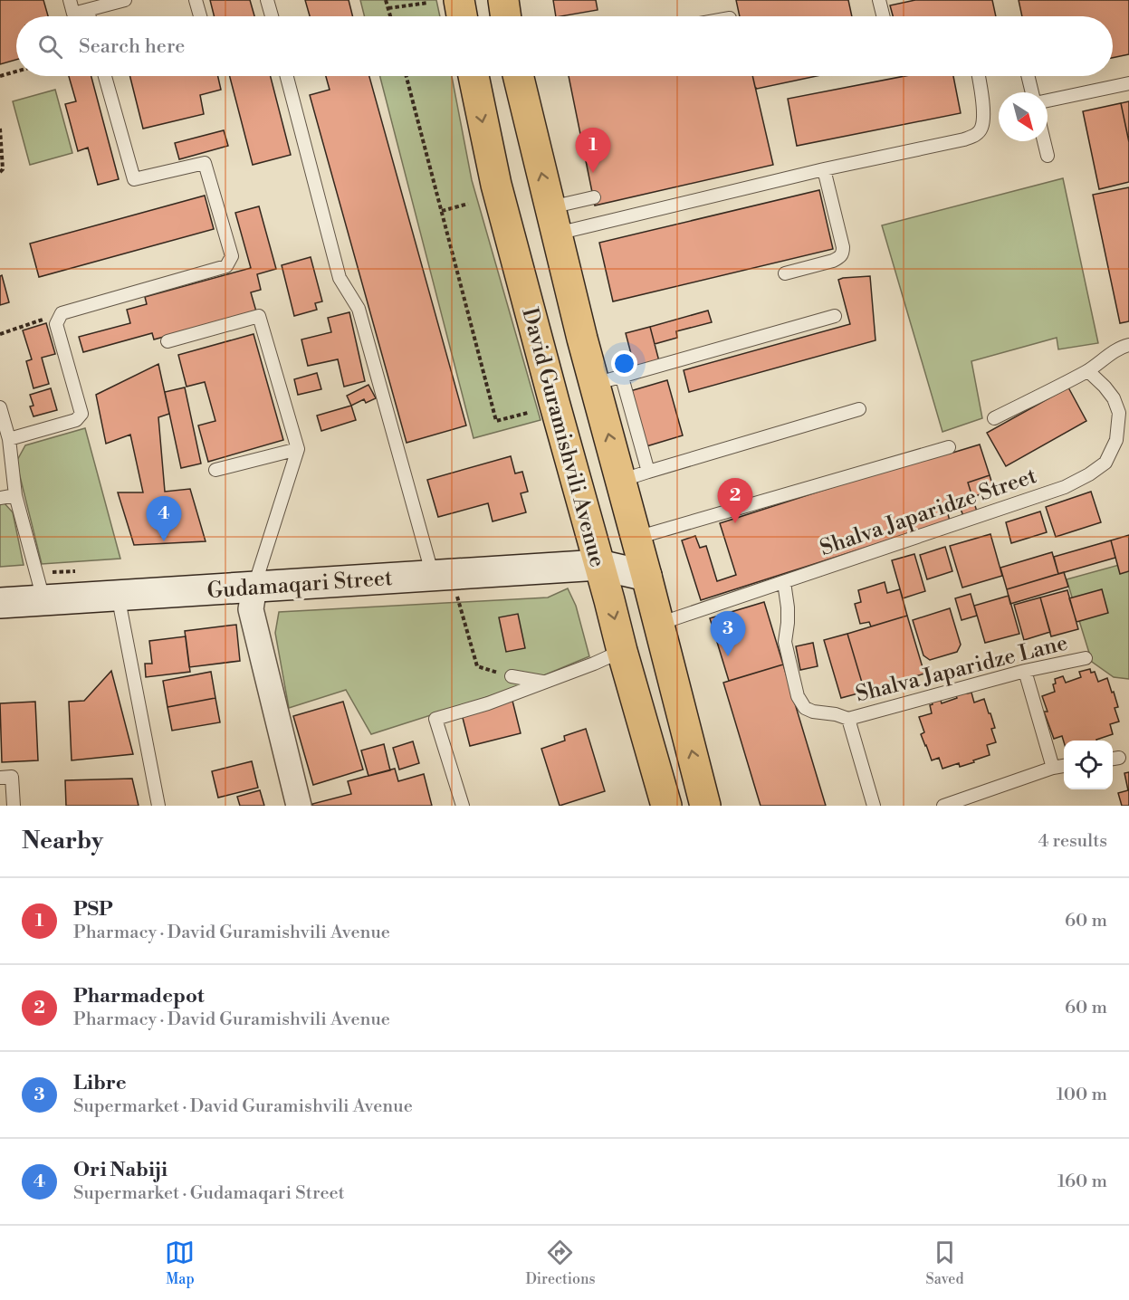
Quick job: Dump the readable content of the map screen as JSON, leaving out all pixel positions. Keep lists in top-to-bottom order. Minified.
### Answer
{"streets":{"main road":["David Guramishvili Avenue"],"street":["Gudamaqari Street"],"lane":["Shalva Japaridze Street","Shalva Japaridze Lane"]},"crossings":[["David Guramishvili Avenue","Shalva Japaridze Street"],["David Guramishvili Avenue","Gudamaqari Street"]],"north":"bottom right","page":{"search":"Search here","pins":["1","2","4","3"],"heading":["Nearby","4 results"],"list":[{"mark":"1","name":"PSP","note":"Pharmacy · David Guramishvili Avenue","value":"60 m"},{"mark":"2","name":"Pharmadepot","note":"Pharmacy · David Guramishvili Avenue","value":"60 m"},{"mark":"3","name":"Libre","note":"Supermarket · David Guramishvili Avenue","value":"100 m"},{"mark":"4","name":"Ori Nabiji","note":"Supermarket · Gudamaqari Street","value":"160 m"}],"nav":["Map","Directions","Saved"]}}
